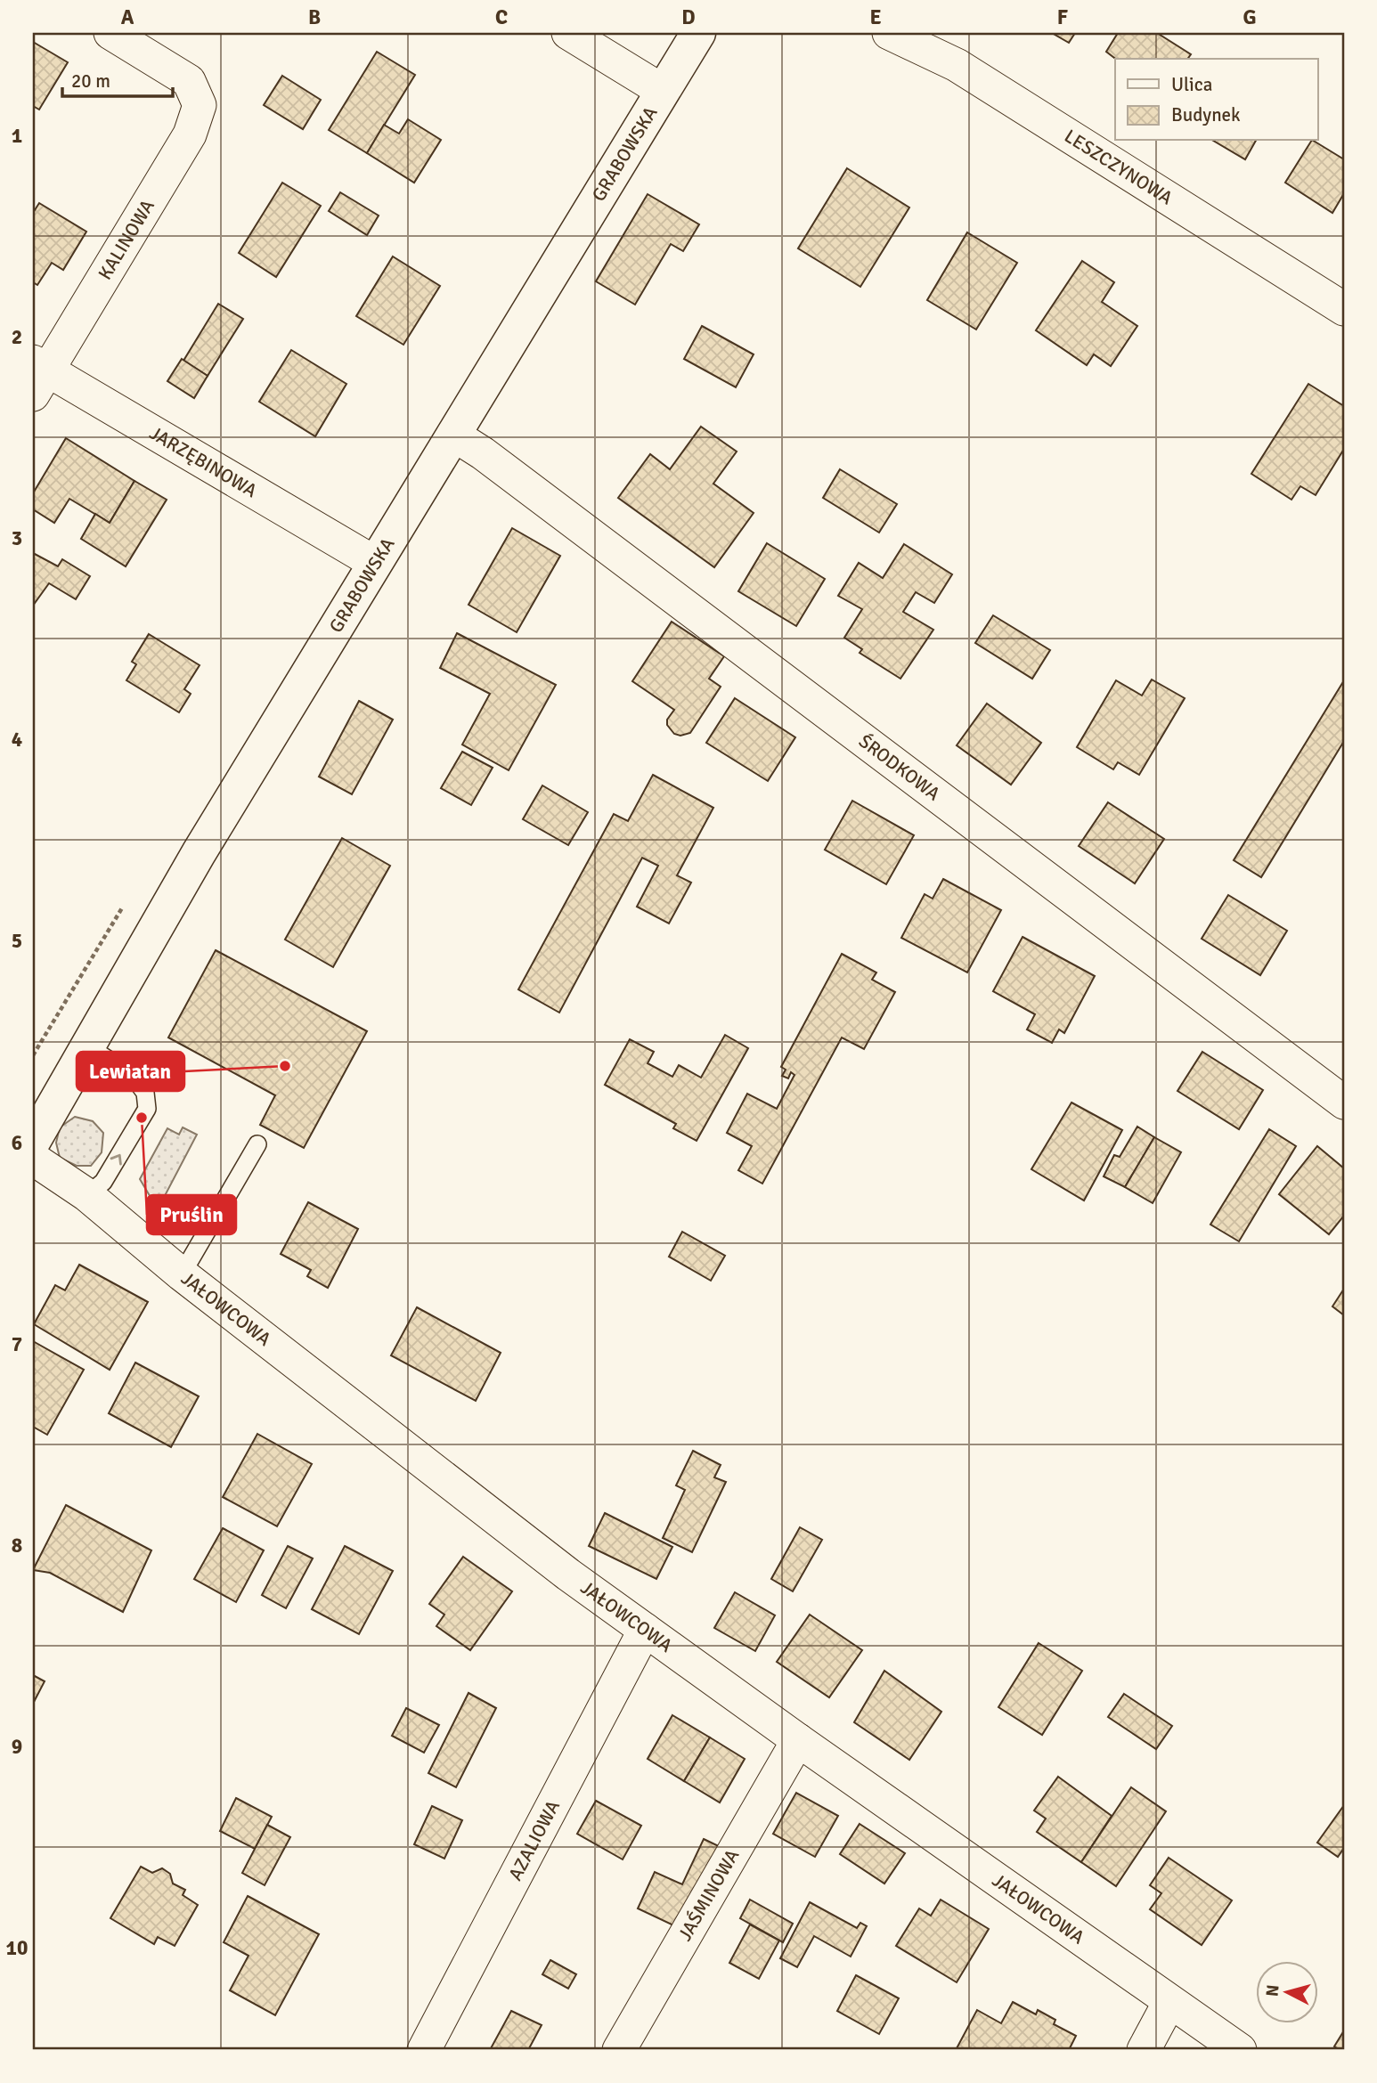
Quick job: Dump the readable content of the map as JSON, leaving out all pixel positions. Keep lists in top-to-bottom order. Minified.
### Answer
{"streets":{"street":["GRABOWSKA","LESZCZYNOWA","KALINOWA","JARZĘBINOWA","ŚRODKOWA","JAŁOWCOWA","AZALIOWA","JAŚMINOWA"]},"crossings":[["GRABOWSKA","JARZĘBINOWA"],["GRABOWSKA","ŚRODKOWA"],["KALINOWA","JARZĘBINOWA"],["JAŁOWCOWA","AZALIOWA"],["JAŁOWCOWA","JAŚMINOWA"]],"places":["Lewiatan","Pruślin"],"legend":["Ulica","Budynek"],"scale_bar":"20 m","north":"left","grid":{"columns":["A","B","C","D","E","F","G"],"rows":["1","2","3","4","5","6","7","8","9","10"]}}
